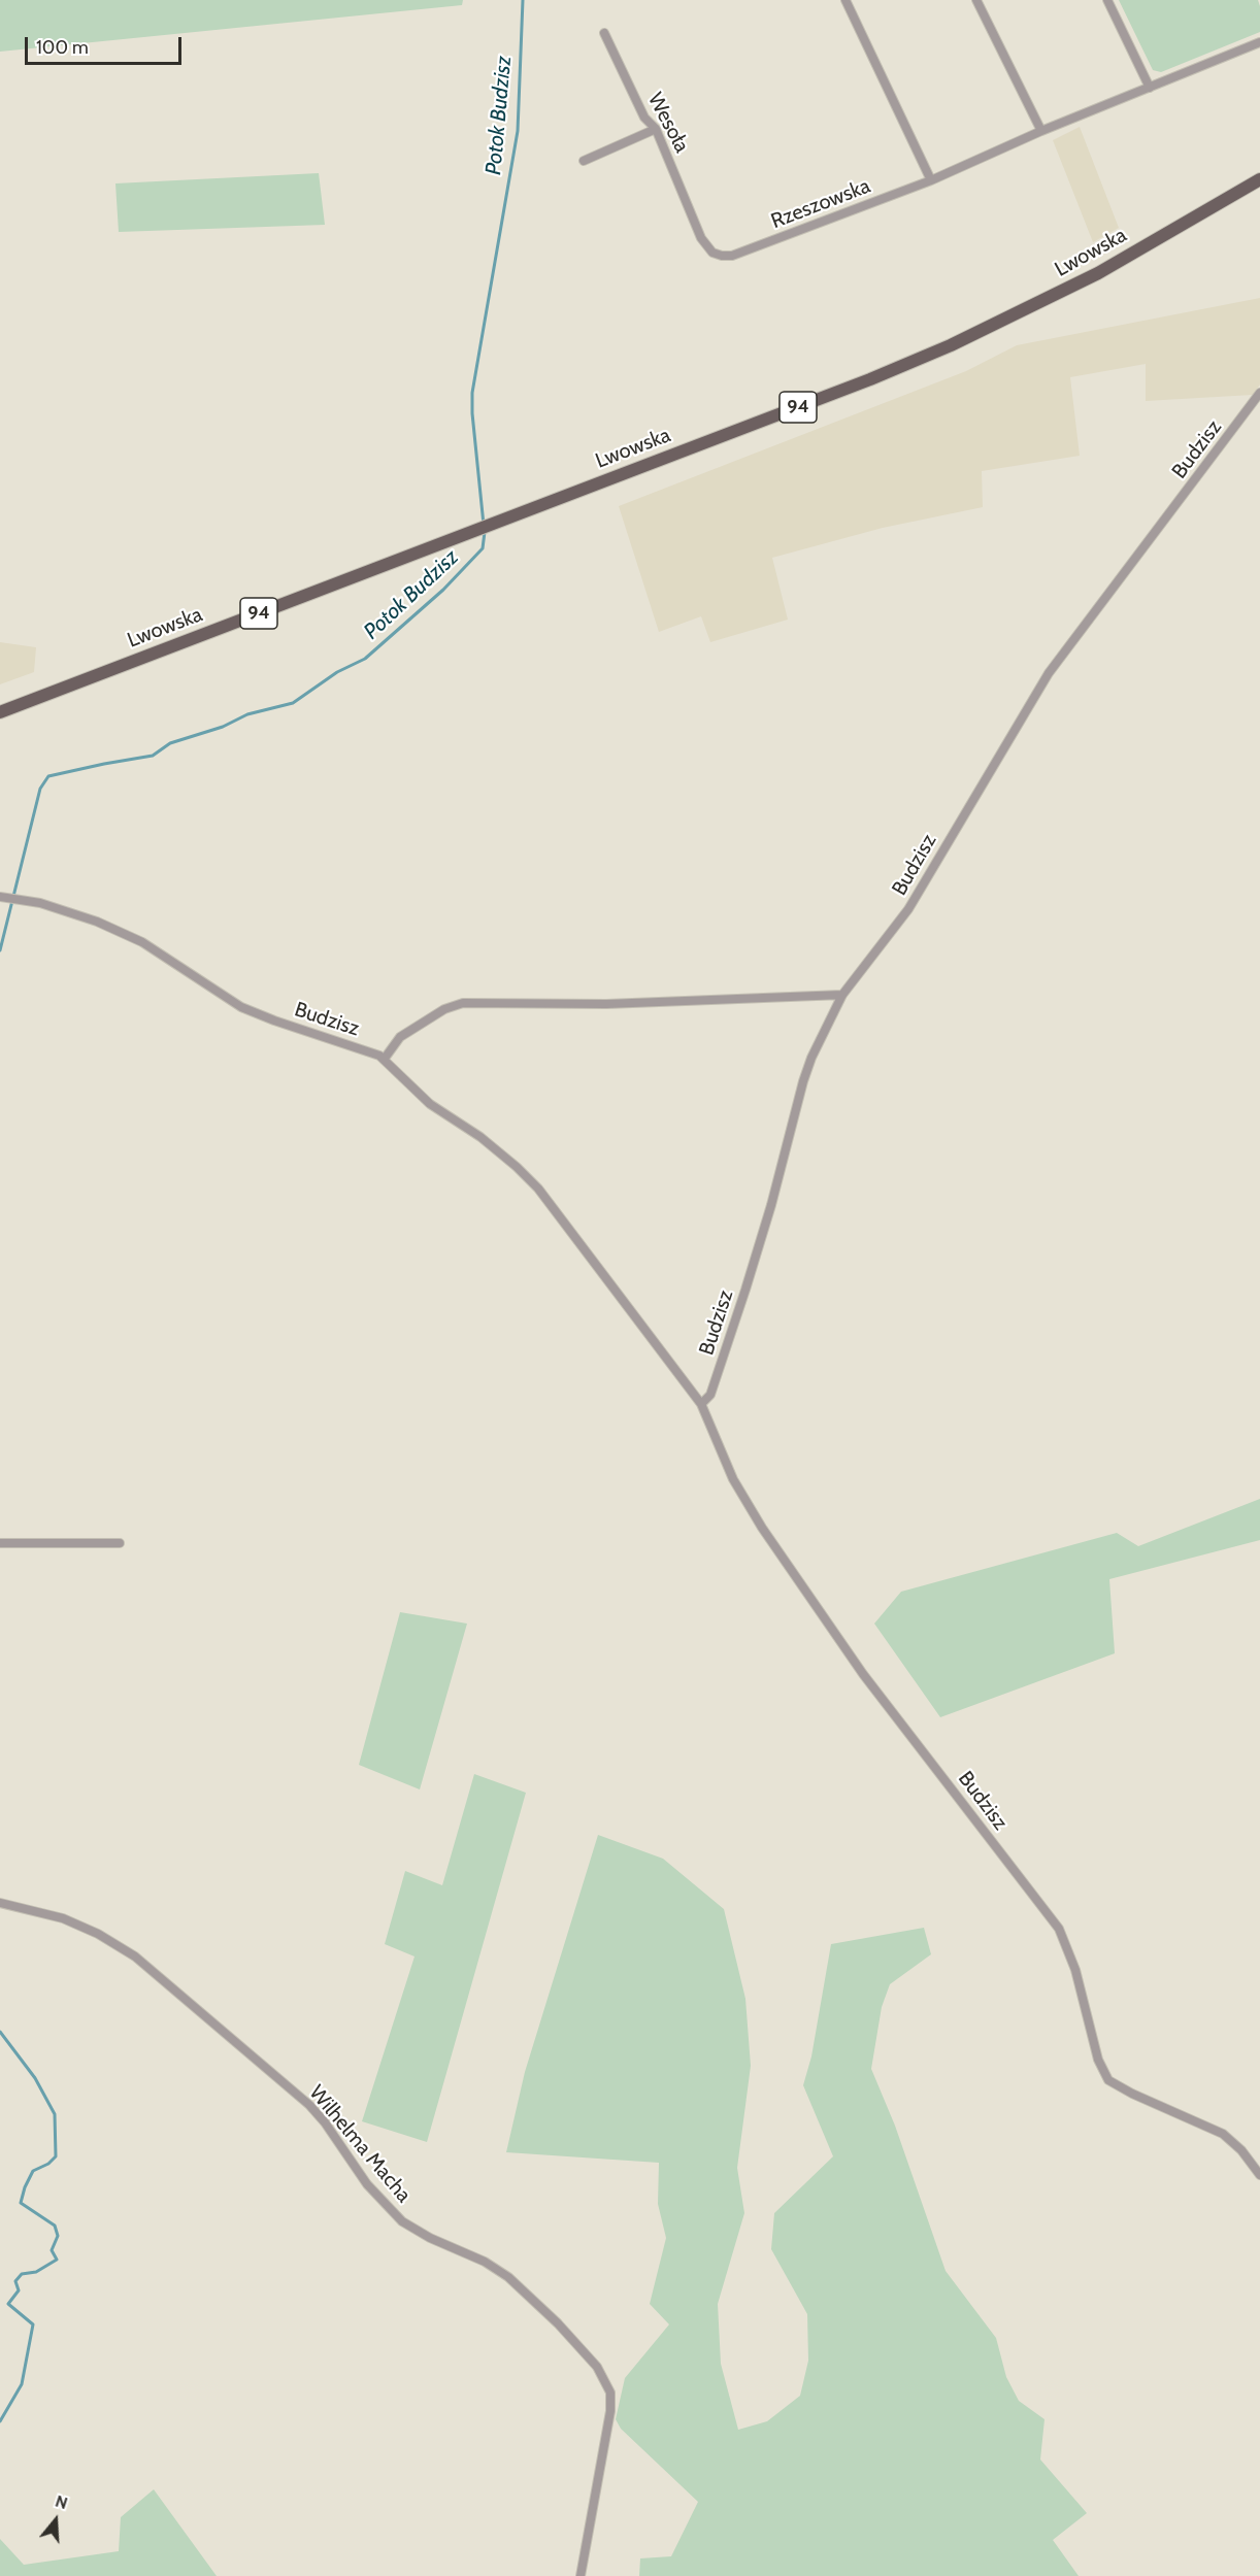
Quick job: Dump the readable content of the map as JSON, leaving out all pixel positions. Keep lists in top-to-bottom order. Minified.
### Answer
{"streets":{"main road":["Lwowska","94"],"street":["Wesoła","Rzeszowska","Budzisz","Wilhelma Macha"]},"crossings":[["Wesoła","Rzeszowska"]],"water":["Potok Budzisz"],"scale_bar":"100 m","north":"top"}
